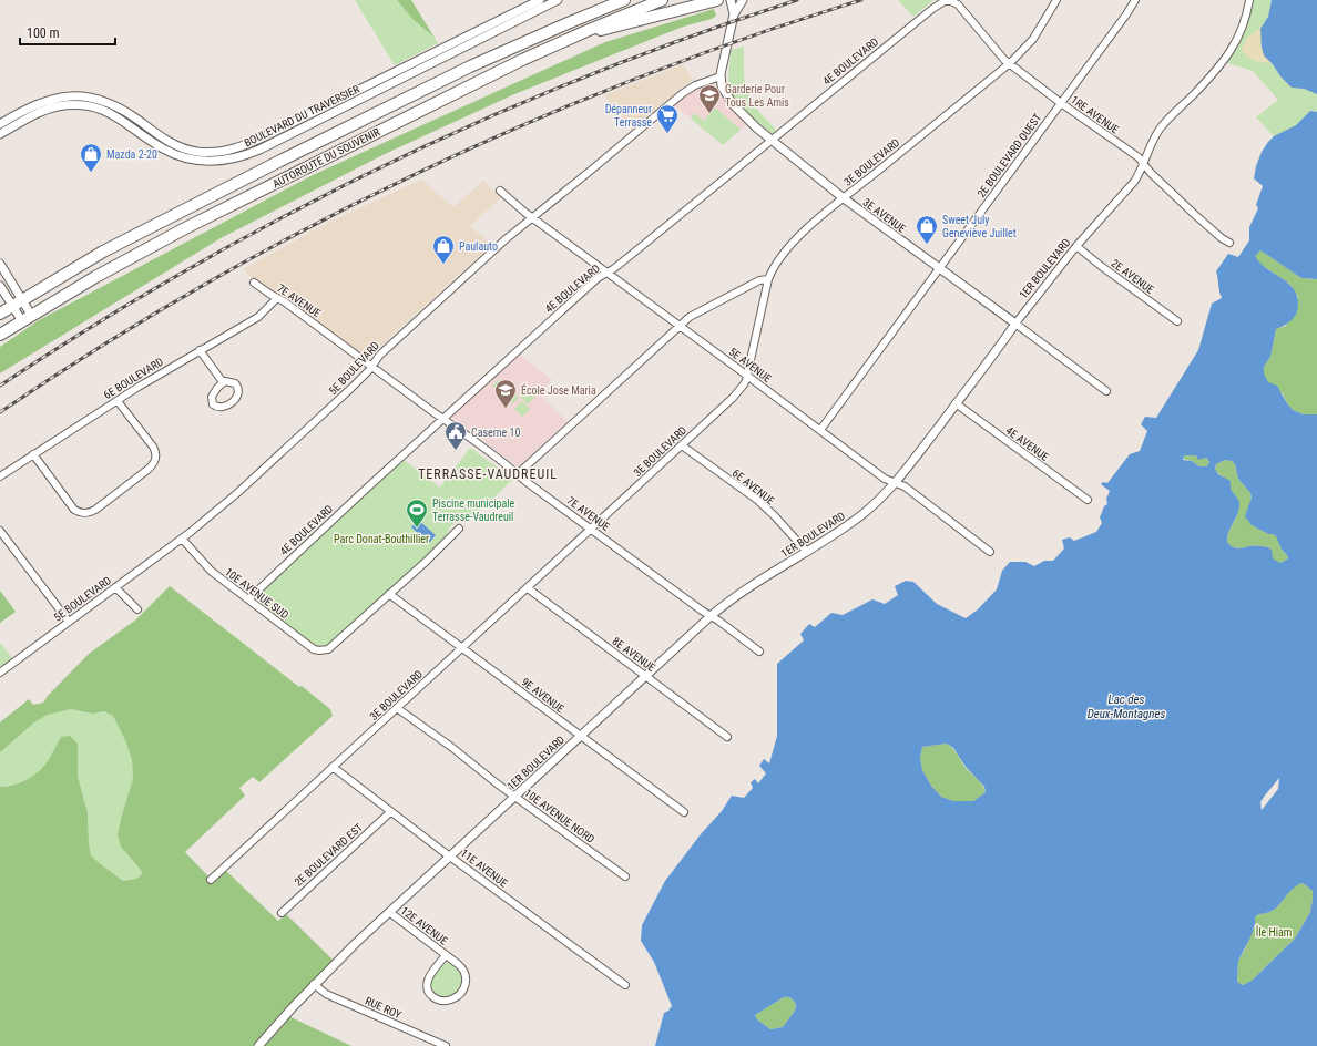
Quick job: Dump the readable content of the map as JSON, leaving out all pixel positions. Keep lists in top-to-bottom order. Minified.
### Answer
{"streets":{"highway":["AUTOROUTE DU SOUVENIR"],"street":["4E BOULEVARD","1RE AVENUE","BOULEVARD DU TRAVERSIER","2E BOULEVARD OUEST","3E BOULEVARD","3E AVENUE","1ER BOULEVARD","2E AVENUE","7E AVENUE","5E AVENUE","5E BOULEVARD","6E BOULEVARD","4E AVENUE","6E AVENUE","10E AVENUE SUD","8E AVENUE","9E AVENUE","10E AVENUE NORD","2E BOULEVARD EST","11E AVENUE","12E AVENUE","RUE ROY"]},"crossings":[["4E BOULEVARD","1RE AVENUE"],["4E BOULEVARD","3E AVENUE"],["4E BOULEVARD","7E AVENUE"],["4E BOULEVARD","5E AVENUE"],["4E BOULEVARD","10E AVENUE SUD"],["1RE AVENUE","2E BOULEVARD OUEST"],["1RE AVENUE","3E BOULEVARD"],["1RE AVENUE","1ER BOULEVARD"],["2E BOULEVARD OUEST","3E AVENUE"],["2E BOULEVARD OUEST","5E AVENUE"],["3E BOULEVARD","3E AVENUE"],["3E BOULEVARD","7E AVENUE"],["3E BOULEVARD","5E AVENUE"],["3E BOULEVARD","6E AVENUE"],["3E BOULEVARD","8E AVENUE"],["3E BOULEVARD","9E AVENUE"],["3E BOULEVARD","10E AVENUE NORD"],["3E BOULEVARD","11E AVENUE"],["3E AVENUE","1ER BOULEVARD"],["3E AVENUE","5E BOULEVARD"],["1ER BOULEVARD","2E AVENUE"],["1ER BOULEVARD","7E AVENUE"],["1ER BOULEVARD","5E AVENUE"],["1ER BOULEVARD","4E AVENUE"],["1ER BOULEVARD","6E AVENUE"],["1ER BOULEVARD","8E AVENUE"],["1ER BOULEVARD","9E AVENUE"],["1ER BOULEVARD","10E AVENUE NORD"],["1ER BOULEVARD","11E AVENUE"],["1ER BOULEVARD","12E AVENUE"],["1ER BOULEVARD","RUE ROY"],["7E AVENUE","5E BOULEVARD"],["7E AVENUE","6E BOULEVARD"],["5E AVENUE","5E BOULEVARD"],["5E BOULEVARD","10E AVENUE SUD"],["10E AVENUE SUD","9E AVENUE"],["2E BOULEVARD EST","11E AVENUE"]],"districts":["TERRASSE-VAUDREUIL"],"water":["Lac des Deux-Montagnes"],"parks":["Parc Donat-Bouthillier","Île Hiam"],"places":{"school or university":["Garderie Pour Tous Les Amis","École Jose Maria"],"supermarket":["Dépanneur Terrasse"],"shop":["Mazda 2-20","Sweet July Geneviève Juillet","Paulauto"],"public building":["Caserne 10"],"sports":["Piscine municipale Terrasse-Vaudreuil"]},"scale_bar":"100 m"}
